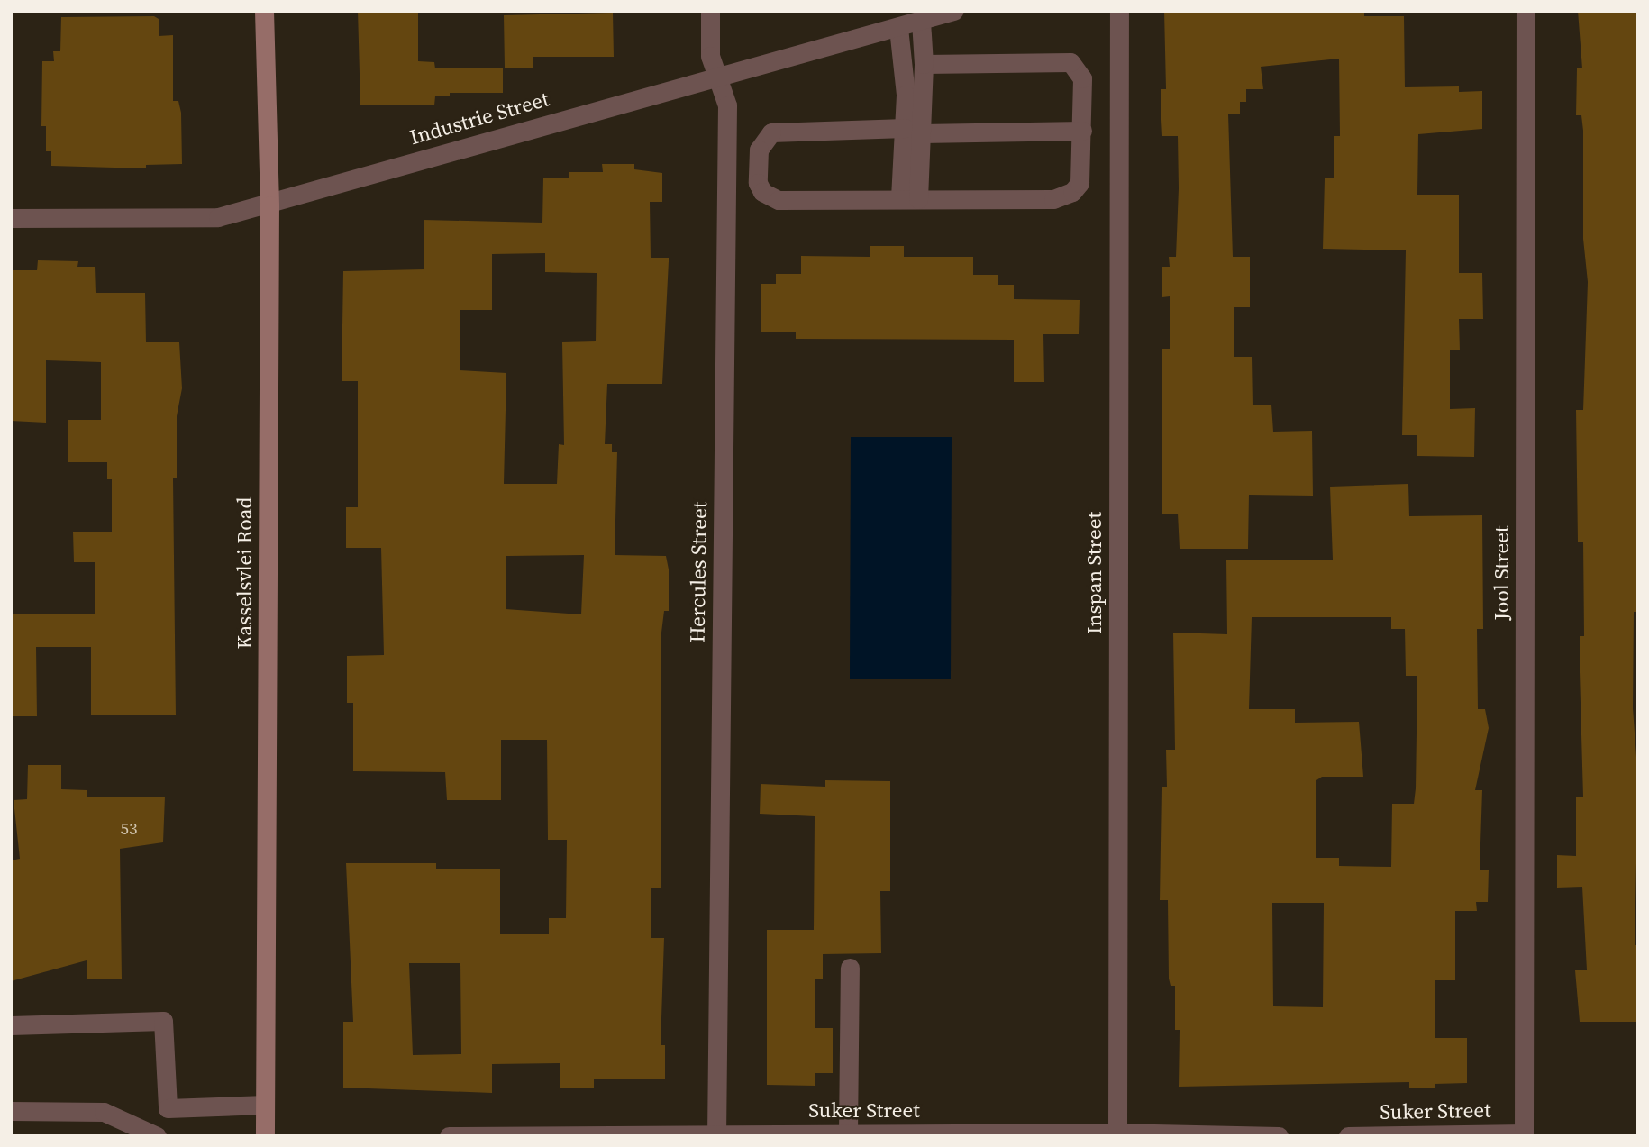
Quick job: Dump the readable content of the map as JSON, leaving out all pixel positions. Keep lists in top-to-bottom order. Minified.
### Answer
{"streets":{"street":["Industrie Street","Hercules Street","Kasselsvlei Road","Inspan Street","Jool Street","Suker Street"]},"crossings":[["Industrie Street","Hercules Street"],["Industrie Street","Kasselsvlei Road"],["Hercules Street","Suker Street"],["Inspan Street","Suker Street"],["Jool Street","Suker Street"]],"house_numbers":["53"]}
